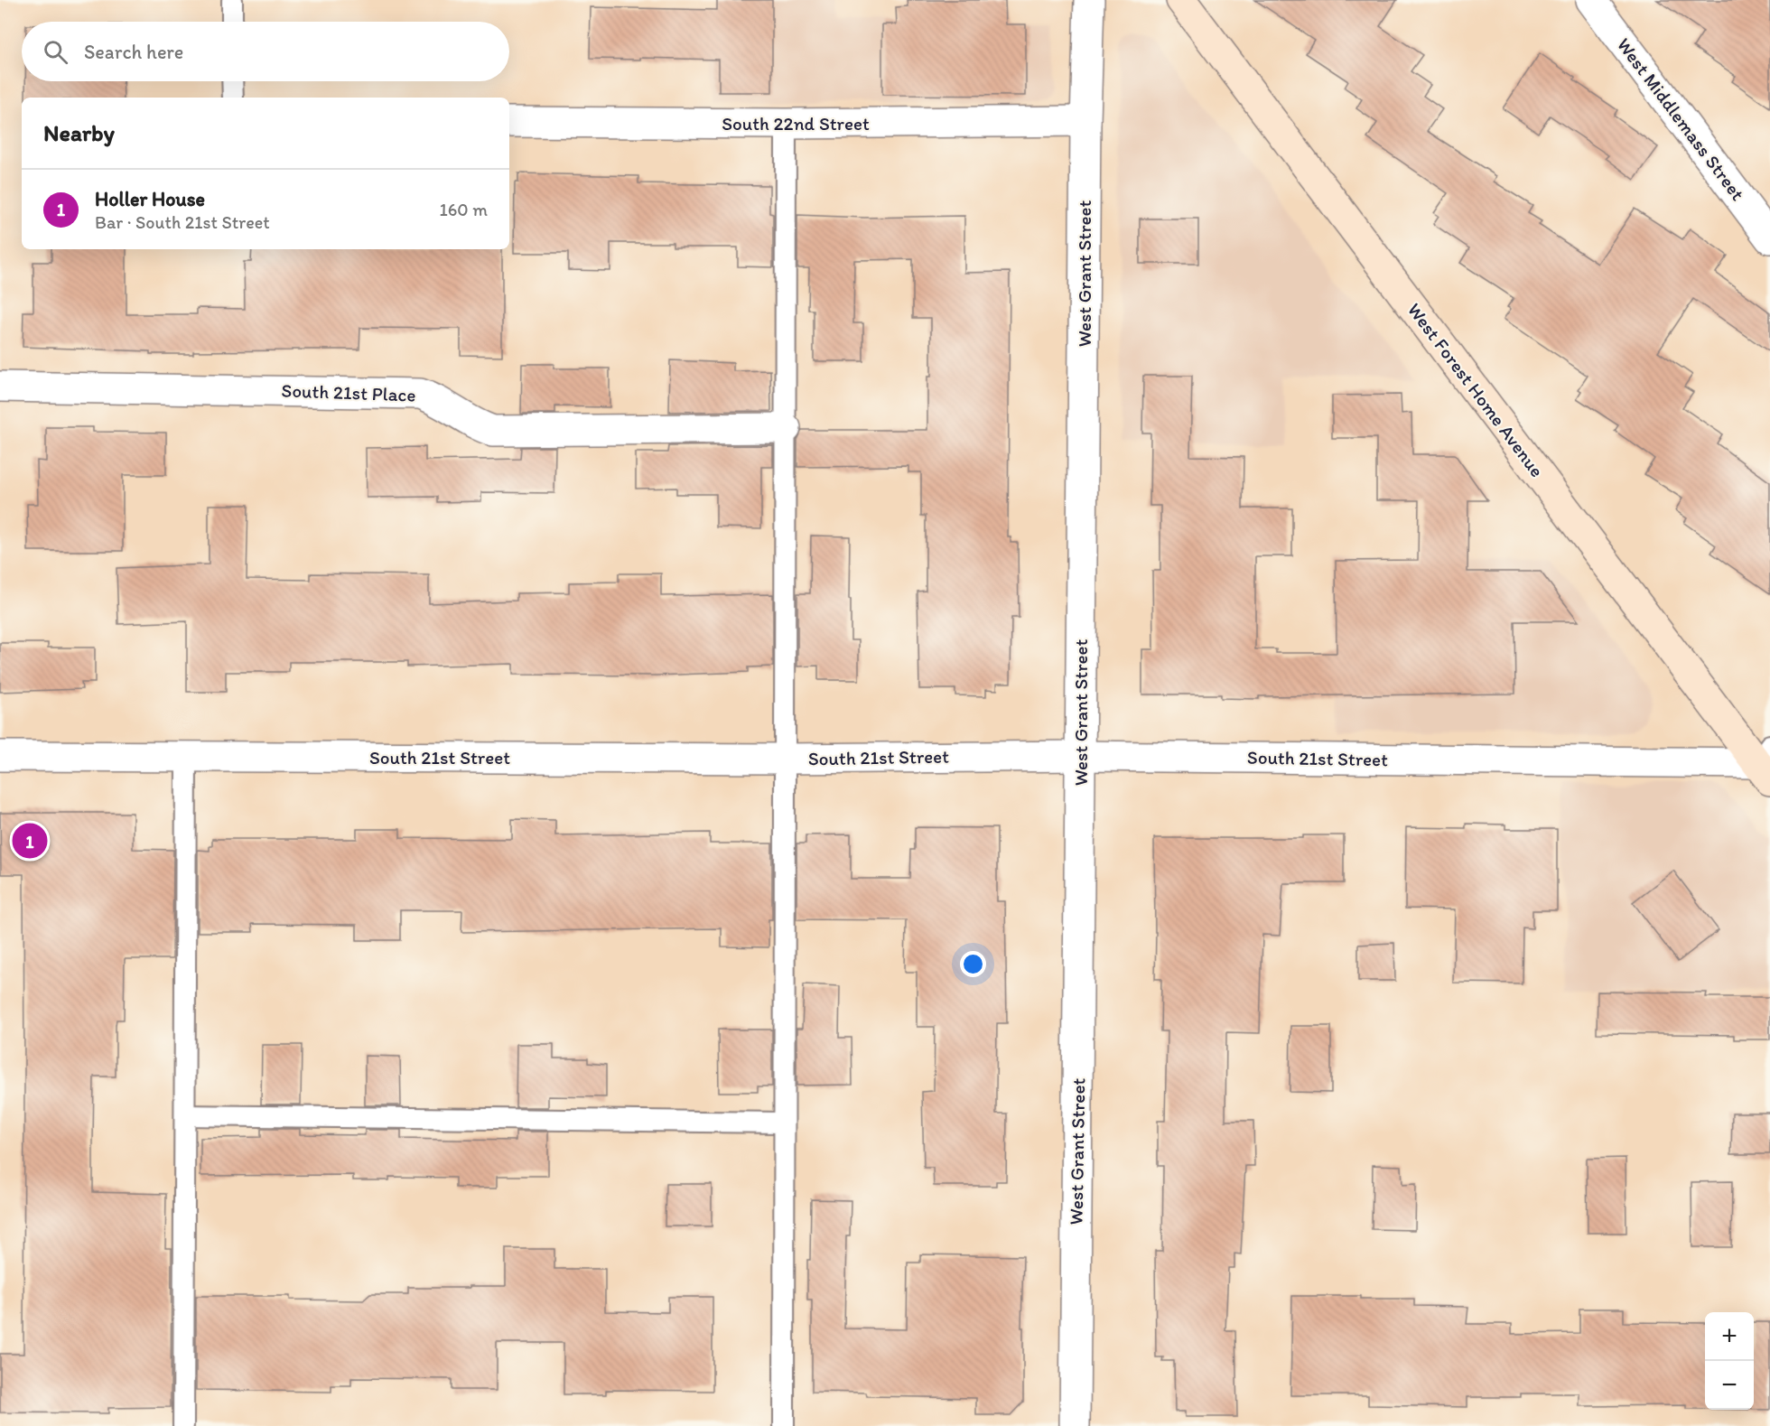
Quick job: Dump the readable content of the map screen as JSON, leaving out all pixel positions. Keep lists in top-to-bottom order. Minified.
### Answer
{"streets":{"main road":["West Forest Home Avenue"],"street":["West Middlemass Street","South 22nd Street","West Grant Street","South 21st Place","South 21st Street"]},"crossings":[["South 22nd Street","West Grant Street"],["West Grant Street","South 21st Street"],["West Forest Home Avenue","South 21st Street"]],"page":{"search":"Search here","heading":"Nearby","list":[{"mark":"1","name":"Holler House","note":"Bar · South 21st Street","value":"160 m"}],"pins":"1","map_buttons":["+","−"]}}
